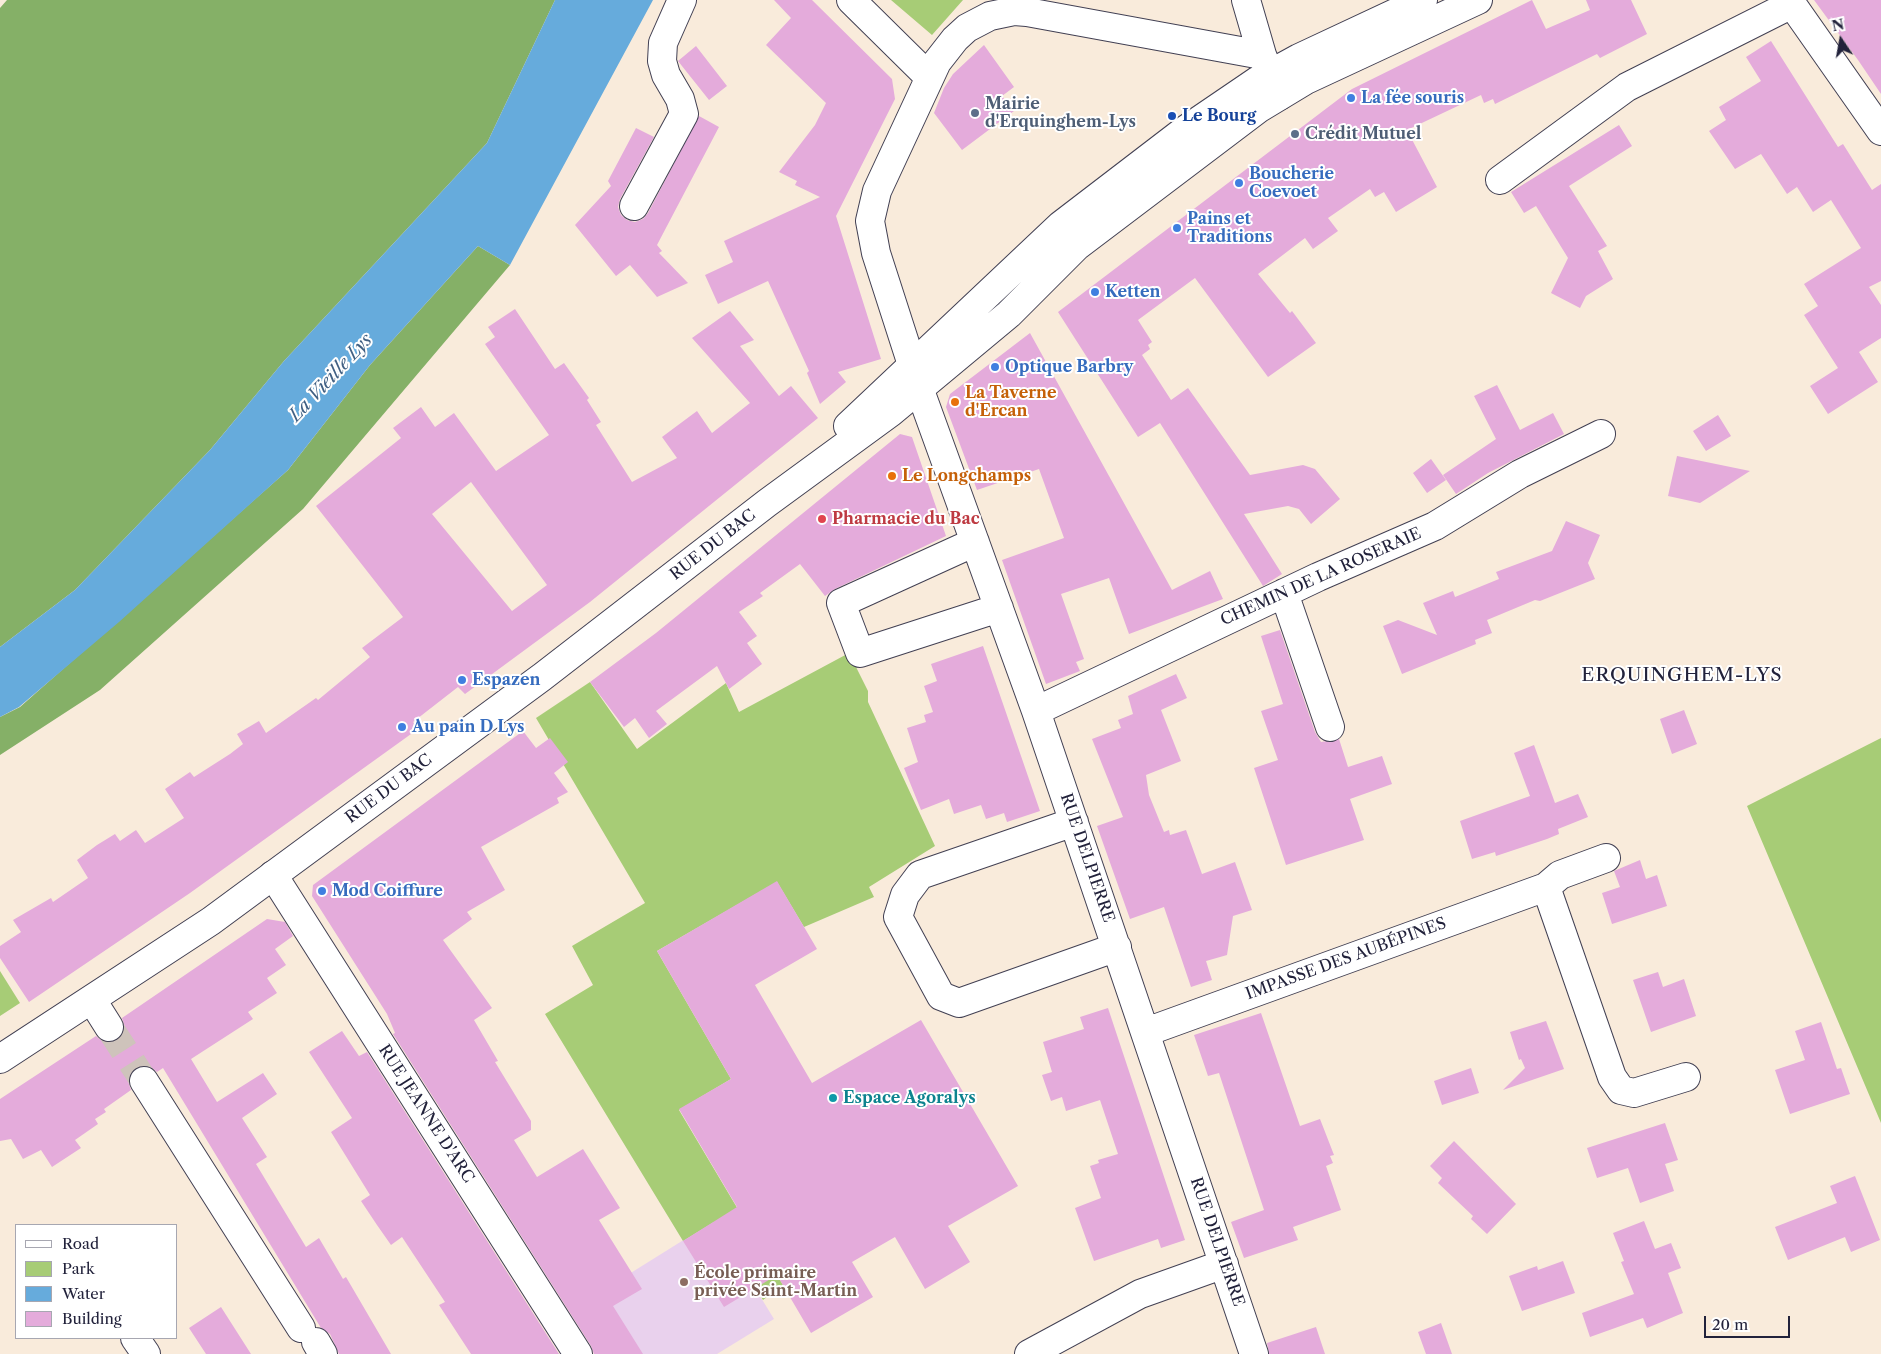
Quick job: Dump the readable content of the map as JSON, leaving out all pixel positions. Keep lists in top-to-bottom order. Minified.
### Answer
{"streets":{"street":["RUE DU BAC","CHEMIN DE LA ROSERAIE","RUE DELPIERRE","IMPASSE DES AUBÉPINES","RUE JEANNE D'ARC"]},"crossings":[["RUE DU BAC","RUE DELPIERRE"],["RUE DU BAC","RUE JEANNE D'ARC"],["CHEMIN DE LA ROSERAIE","RUE DELPIERRE"],["RUE DELPIERRE","IMPASSE DES AUBÉPINES"]],"districts":["ERQUINGHEM-LYS"],"water":["La Vieille Lys"],"places":["La fée souris","Mairie d'Erquinghem-Lys","Le Bourg","Crédit Mutuel","Boucherie Coevoet","Pains et Traditions","Ketten","Optique Barbry","La Taverne d'Ercan","Le Longchamps","Pharmacie du Bac","Espazen","Au pain D Lys","Mod Coiffure","Espace Agoralys","École primaire privée Saint-Martin"],"legend":["Road","Park","Water","Building"],"scale_bar":"20 m","north":"top"}
